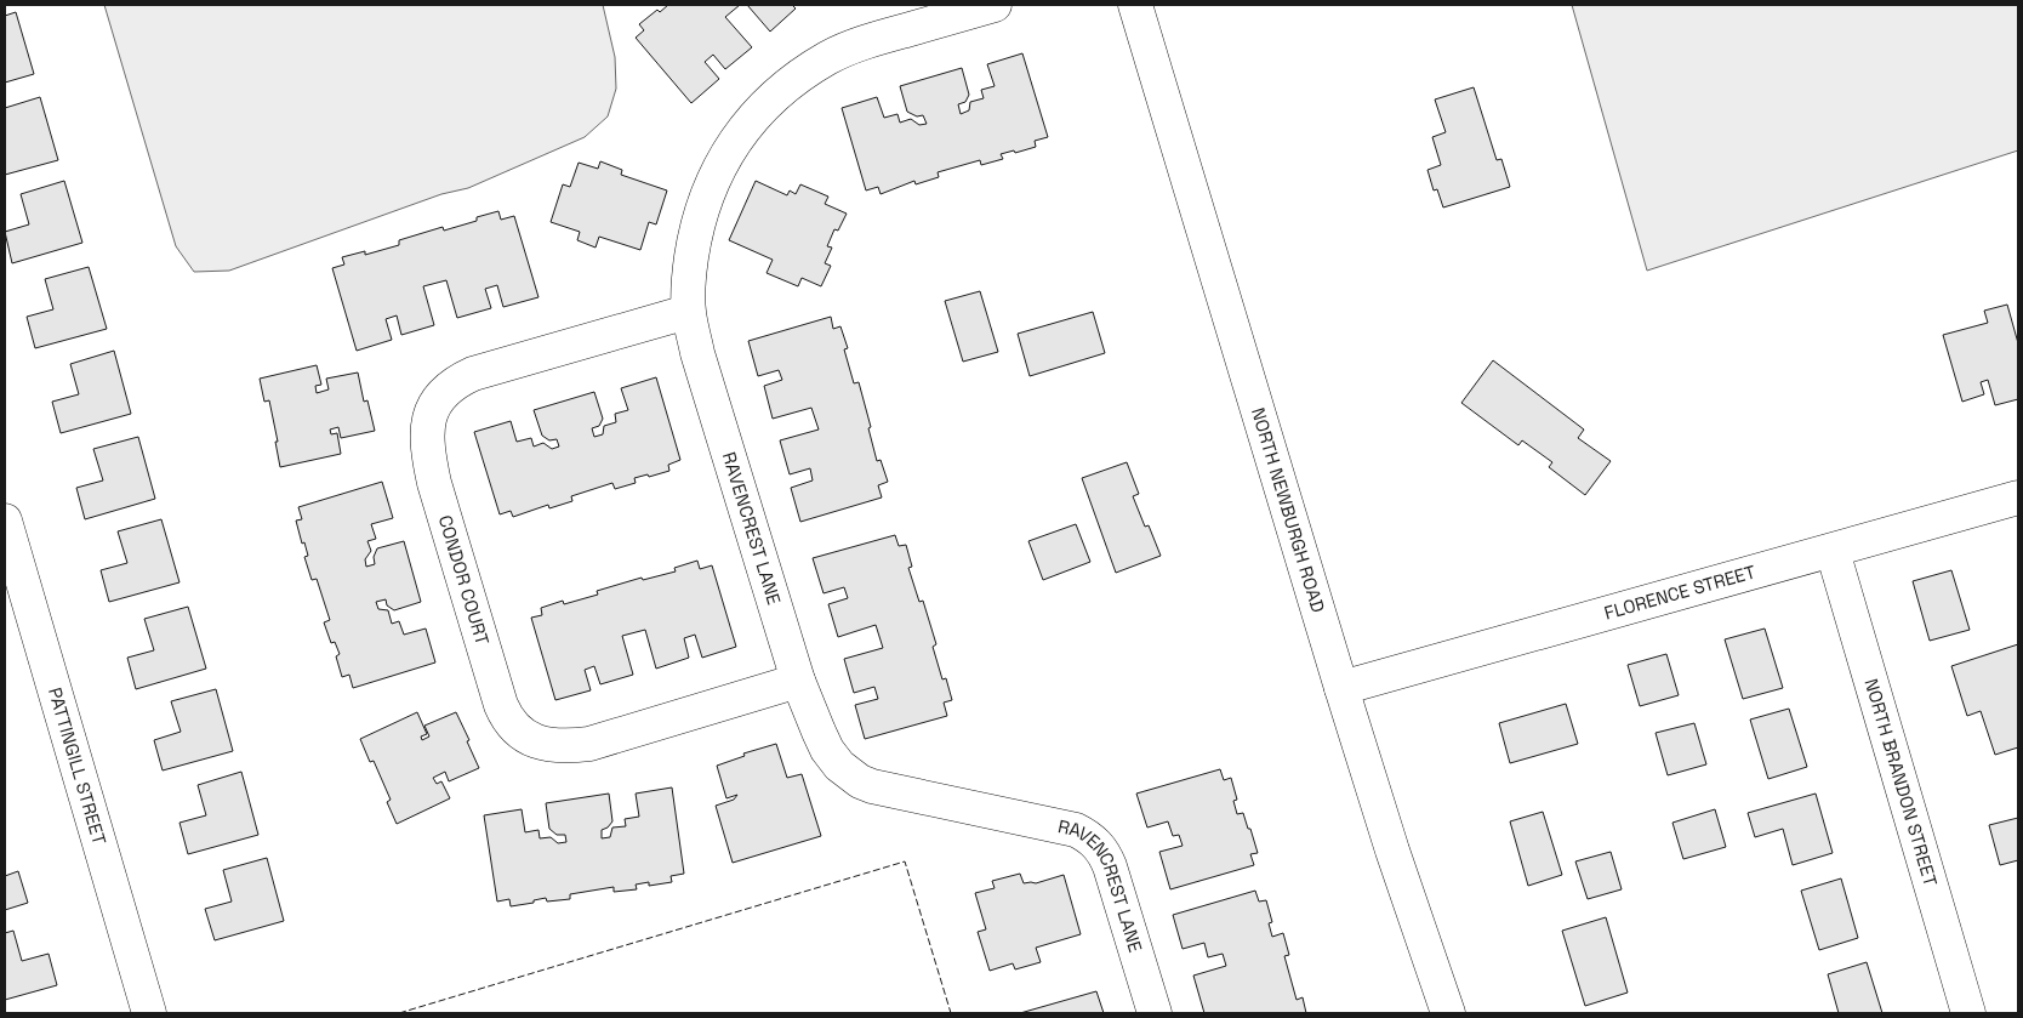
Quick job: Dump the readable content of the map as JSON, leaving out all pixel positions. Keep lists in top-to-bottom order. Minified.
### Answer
{"streets":{"street":["NORTH NEWBURGH ROAD","RAVENCREST LANE","CONDOR COURT","FLORENCE STREET","PATTINGILL STREET","NORTH BRANDON STREET"]},"crossings":[["NORTH NEWBURGH ROAD","FLORENCE STREET"],["RAVENCREST LANE","CONDOR COURT"],["FLORENCE STREET","NORTH BRANDON STREET"]]}
